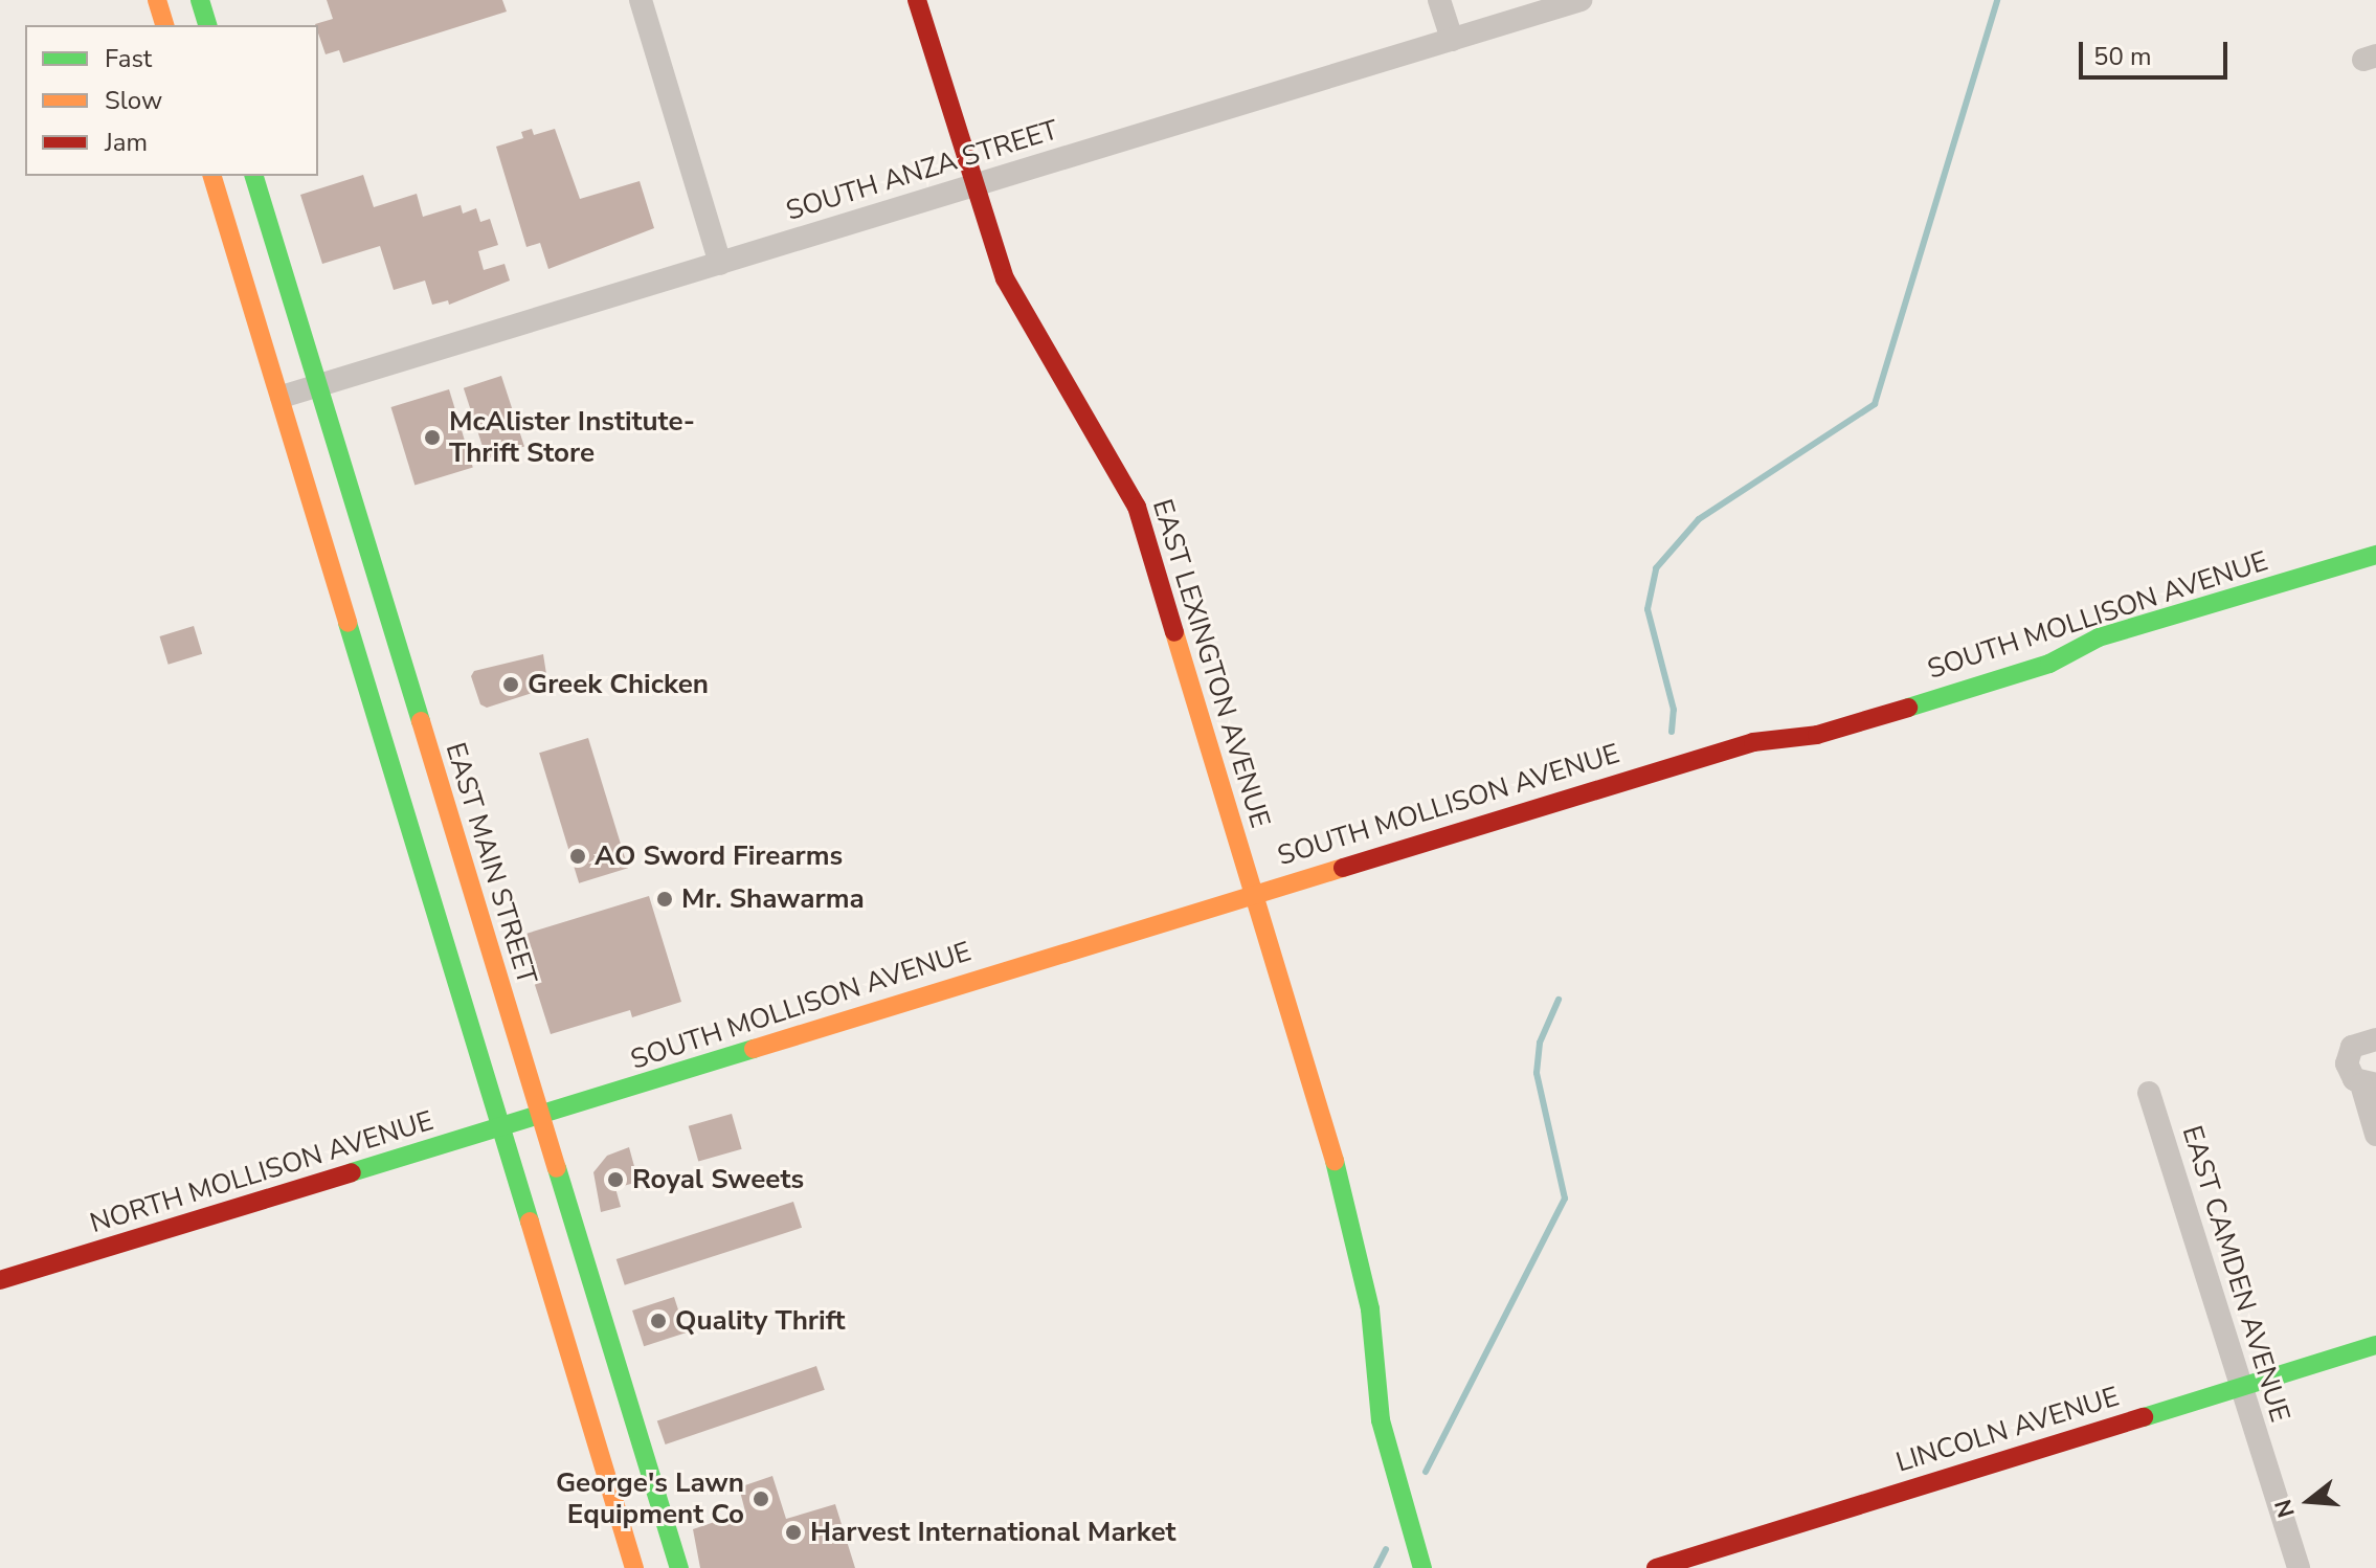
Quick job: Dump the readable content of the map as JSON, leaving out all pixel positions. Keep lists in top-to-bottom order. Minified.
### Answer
{"streets":{"main road":["SOUTH MOLLISON AVENUE","EAST LEXINGTON AVENUE","EAST MAIN STREET","NORTH MOLLISON AVENUE","LINCOLN AVENUE"],"street":["SOUTH ANZA STREET","EAST CAMDEN AVENUE"]},"crossings":[["SOUTH ANZA STREET","EAST LEXINGTON AVENUE"],["SOUTH ANZA STREET","EAST MAIN STREET"],["SOUTH MOLLISON AVENUE","EAST LEXINGTON AVENUE"],["SOUTH MOLLISON AVENUE","EAST MAIN STREET"],["SOUTH MOLLISON AVENUE","NORTH MOLLISON AVENUE"],["EAST MAIN STREET","NORTH MOLLISON AVENUE"],["EAST CAMDEN AVENUE","LINCOLN AVENUE"]],"places":["McAlister Institute- Thrift Store","Greek Chicken","AO Sword Firearms","Mr. Shawarma","Royal Sweets","Quality Thrift","George's Lawn Equipment Co","Harvest International Market"],"legend":["Fast","Slow","Jam"],"scale_bar":"50 m","north":"left"}
